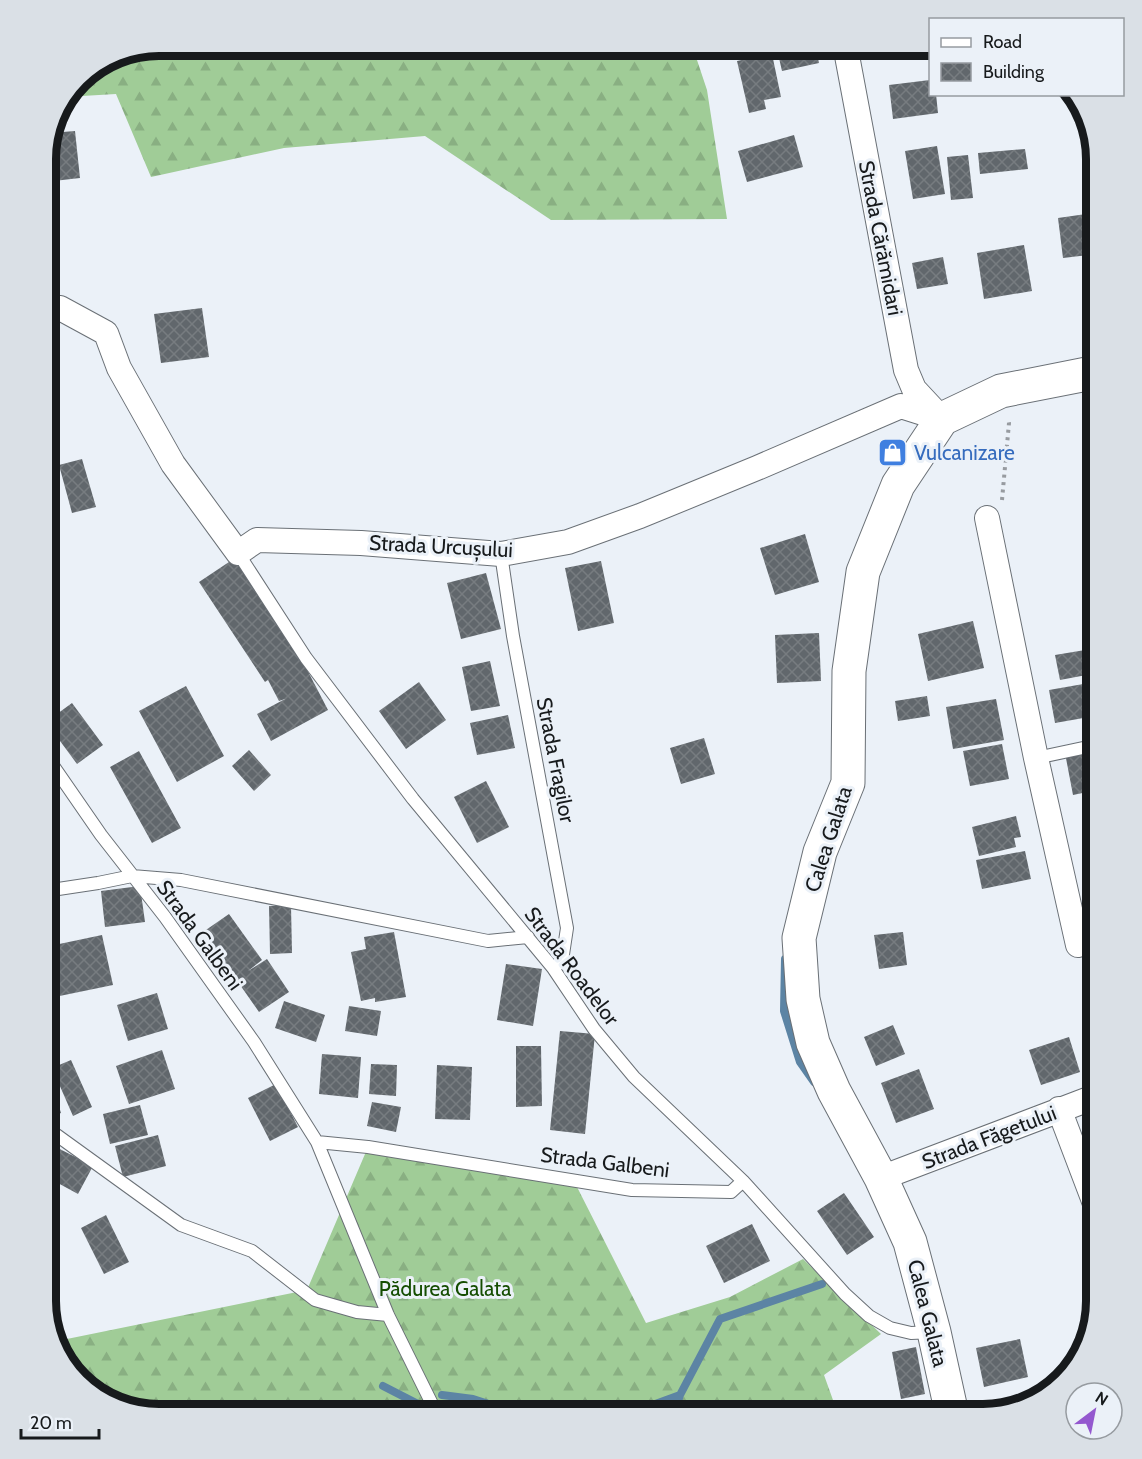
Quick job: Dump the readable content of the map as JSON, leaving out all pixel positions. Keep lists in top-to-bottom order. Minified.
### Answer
{"streets":{"street":["Strada Cărămidari","Strada Urcușului","Calea Galata","Strada Făgetului"],"lane":["Strada Fragilor","Strada Galbeni","Strada Roadelor"]},"crossings":[["Strada Cărămidari","Strada Urcușului"],["Strada Cărămidari","Calea Galata"],["Strada Urcușului","Strada Fragilor"],["Strada Urcușului","Calea Galata"],["Strada Urcușului","Strada Roadelor"],["Strada Fragilor","Strada Roadelor"],["Calea Galata","Strada Roadelor"],["Calea Galata","Strada Făgetului"],["Strada Galbeni","Strada Roadelor"]],"parks":["Pădurea Galata"],"places":{"shop":["Vulcanizare"]},"legend":["Road","Building"],"scale_bar":"20 m","north":"top right"}
